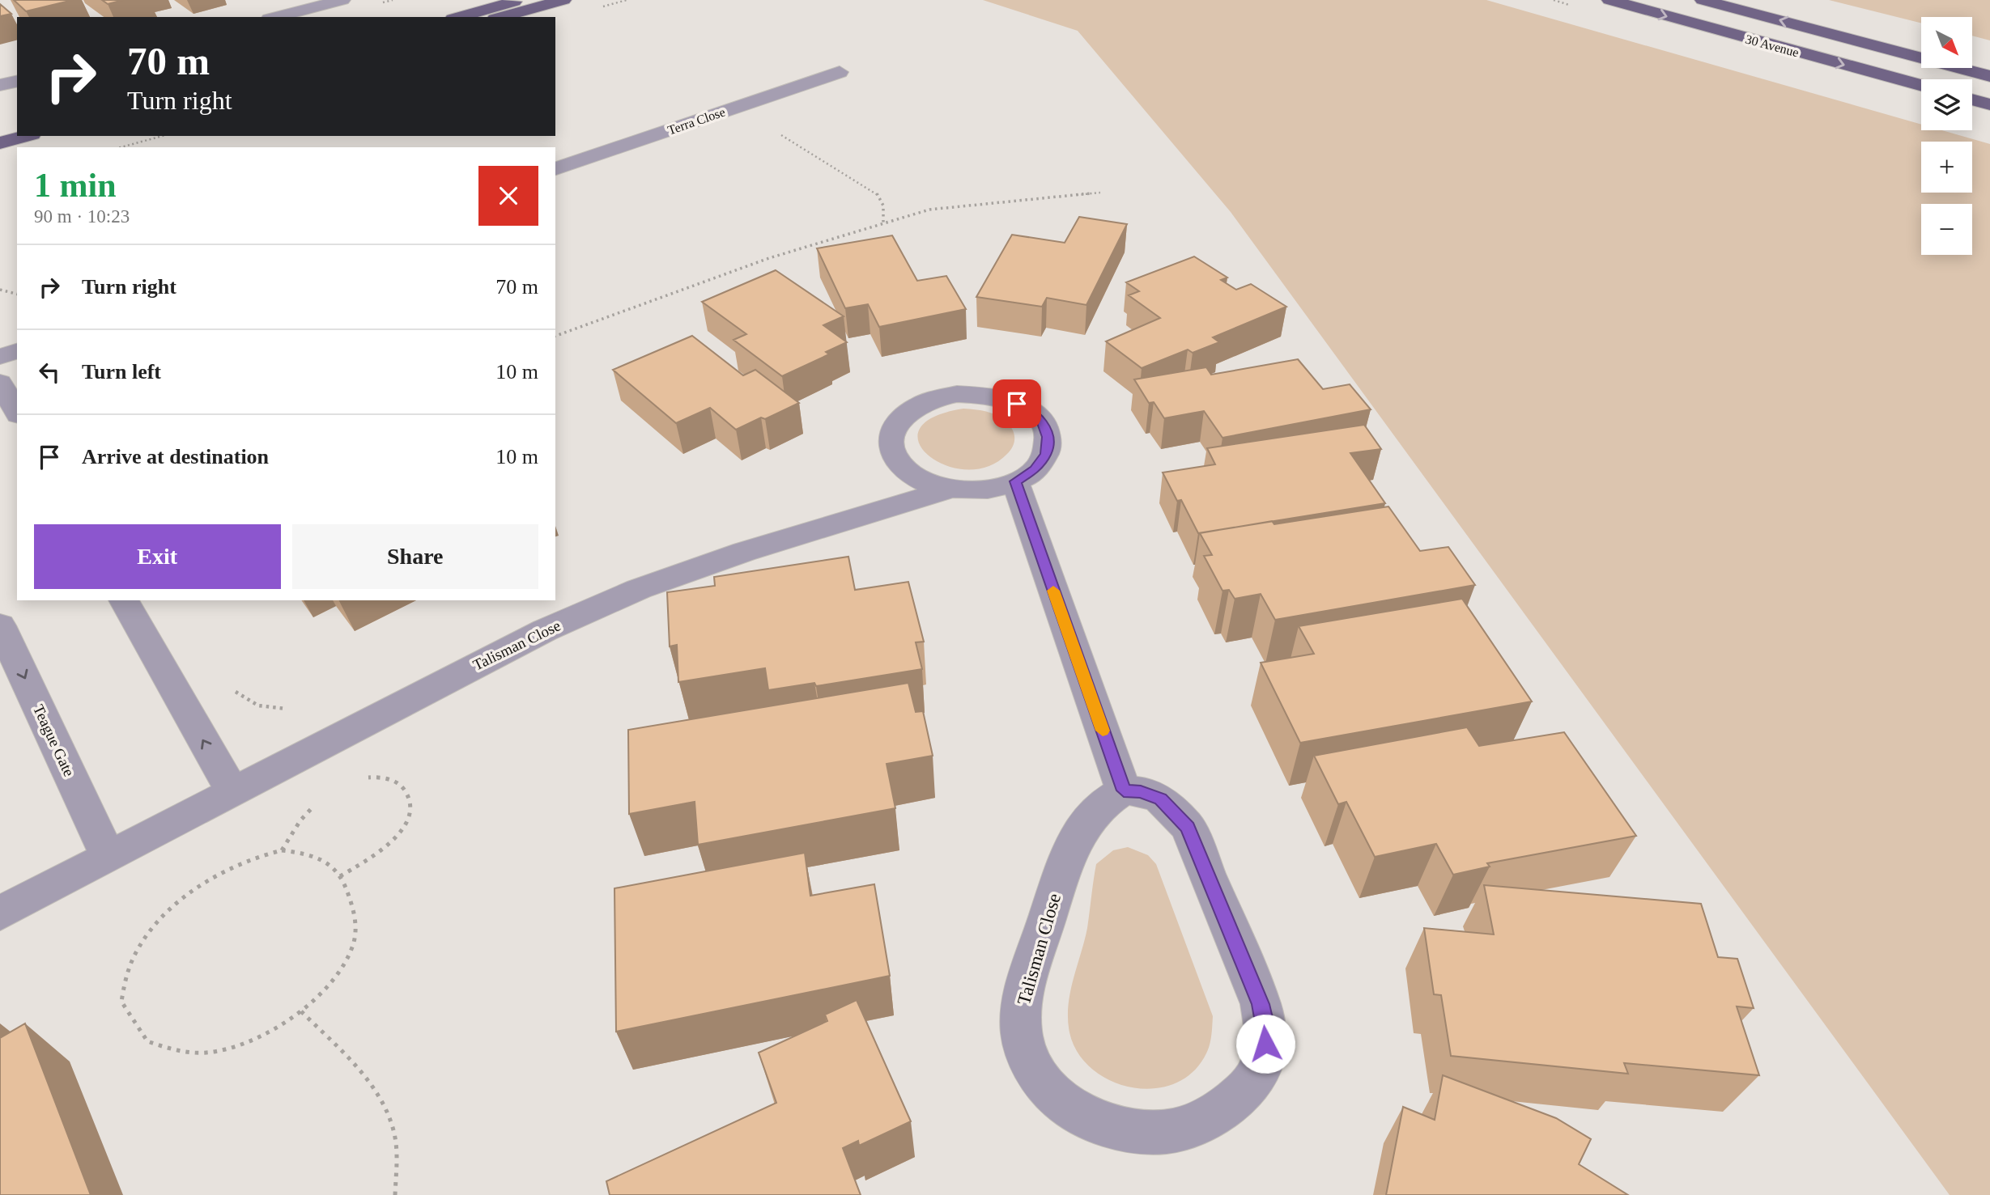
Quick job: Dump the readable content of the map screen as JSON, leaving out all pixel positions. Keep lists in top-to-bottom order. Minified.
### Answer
{"streets":{"main road":["30 Avenue"],"street":["Terra Close","Talisman Close","Teague Gate"]},"crossings":[["Talisman Close","Teague Gate"]],"north":"bottom right","page":{"map_buttons":["+","−"],"turn":["70 m","Turn right"],"heading":["1 min","90 m · 10:23"],"list":[{"name":"Turn right","value":"70 m"},{"name":"Turn left","value":"10 m"},{"name":"Arrive at destination","value":"10 m"}],"buttons":["Exit","Share"]}}
